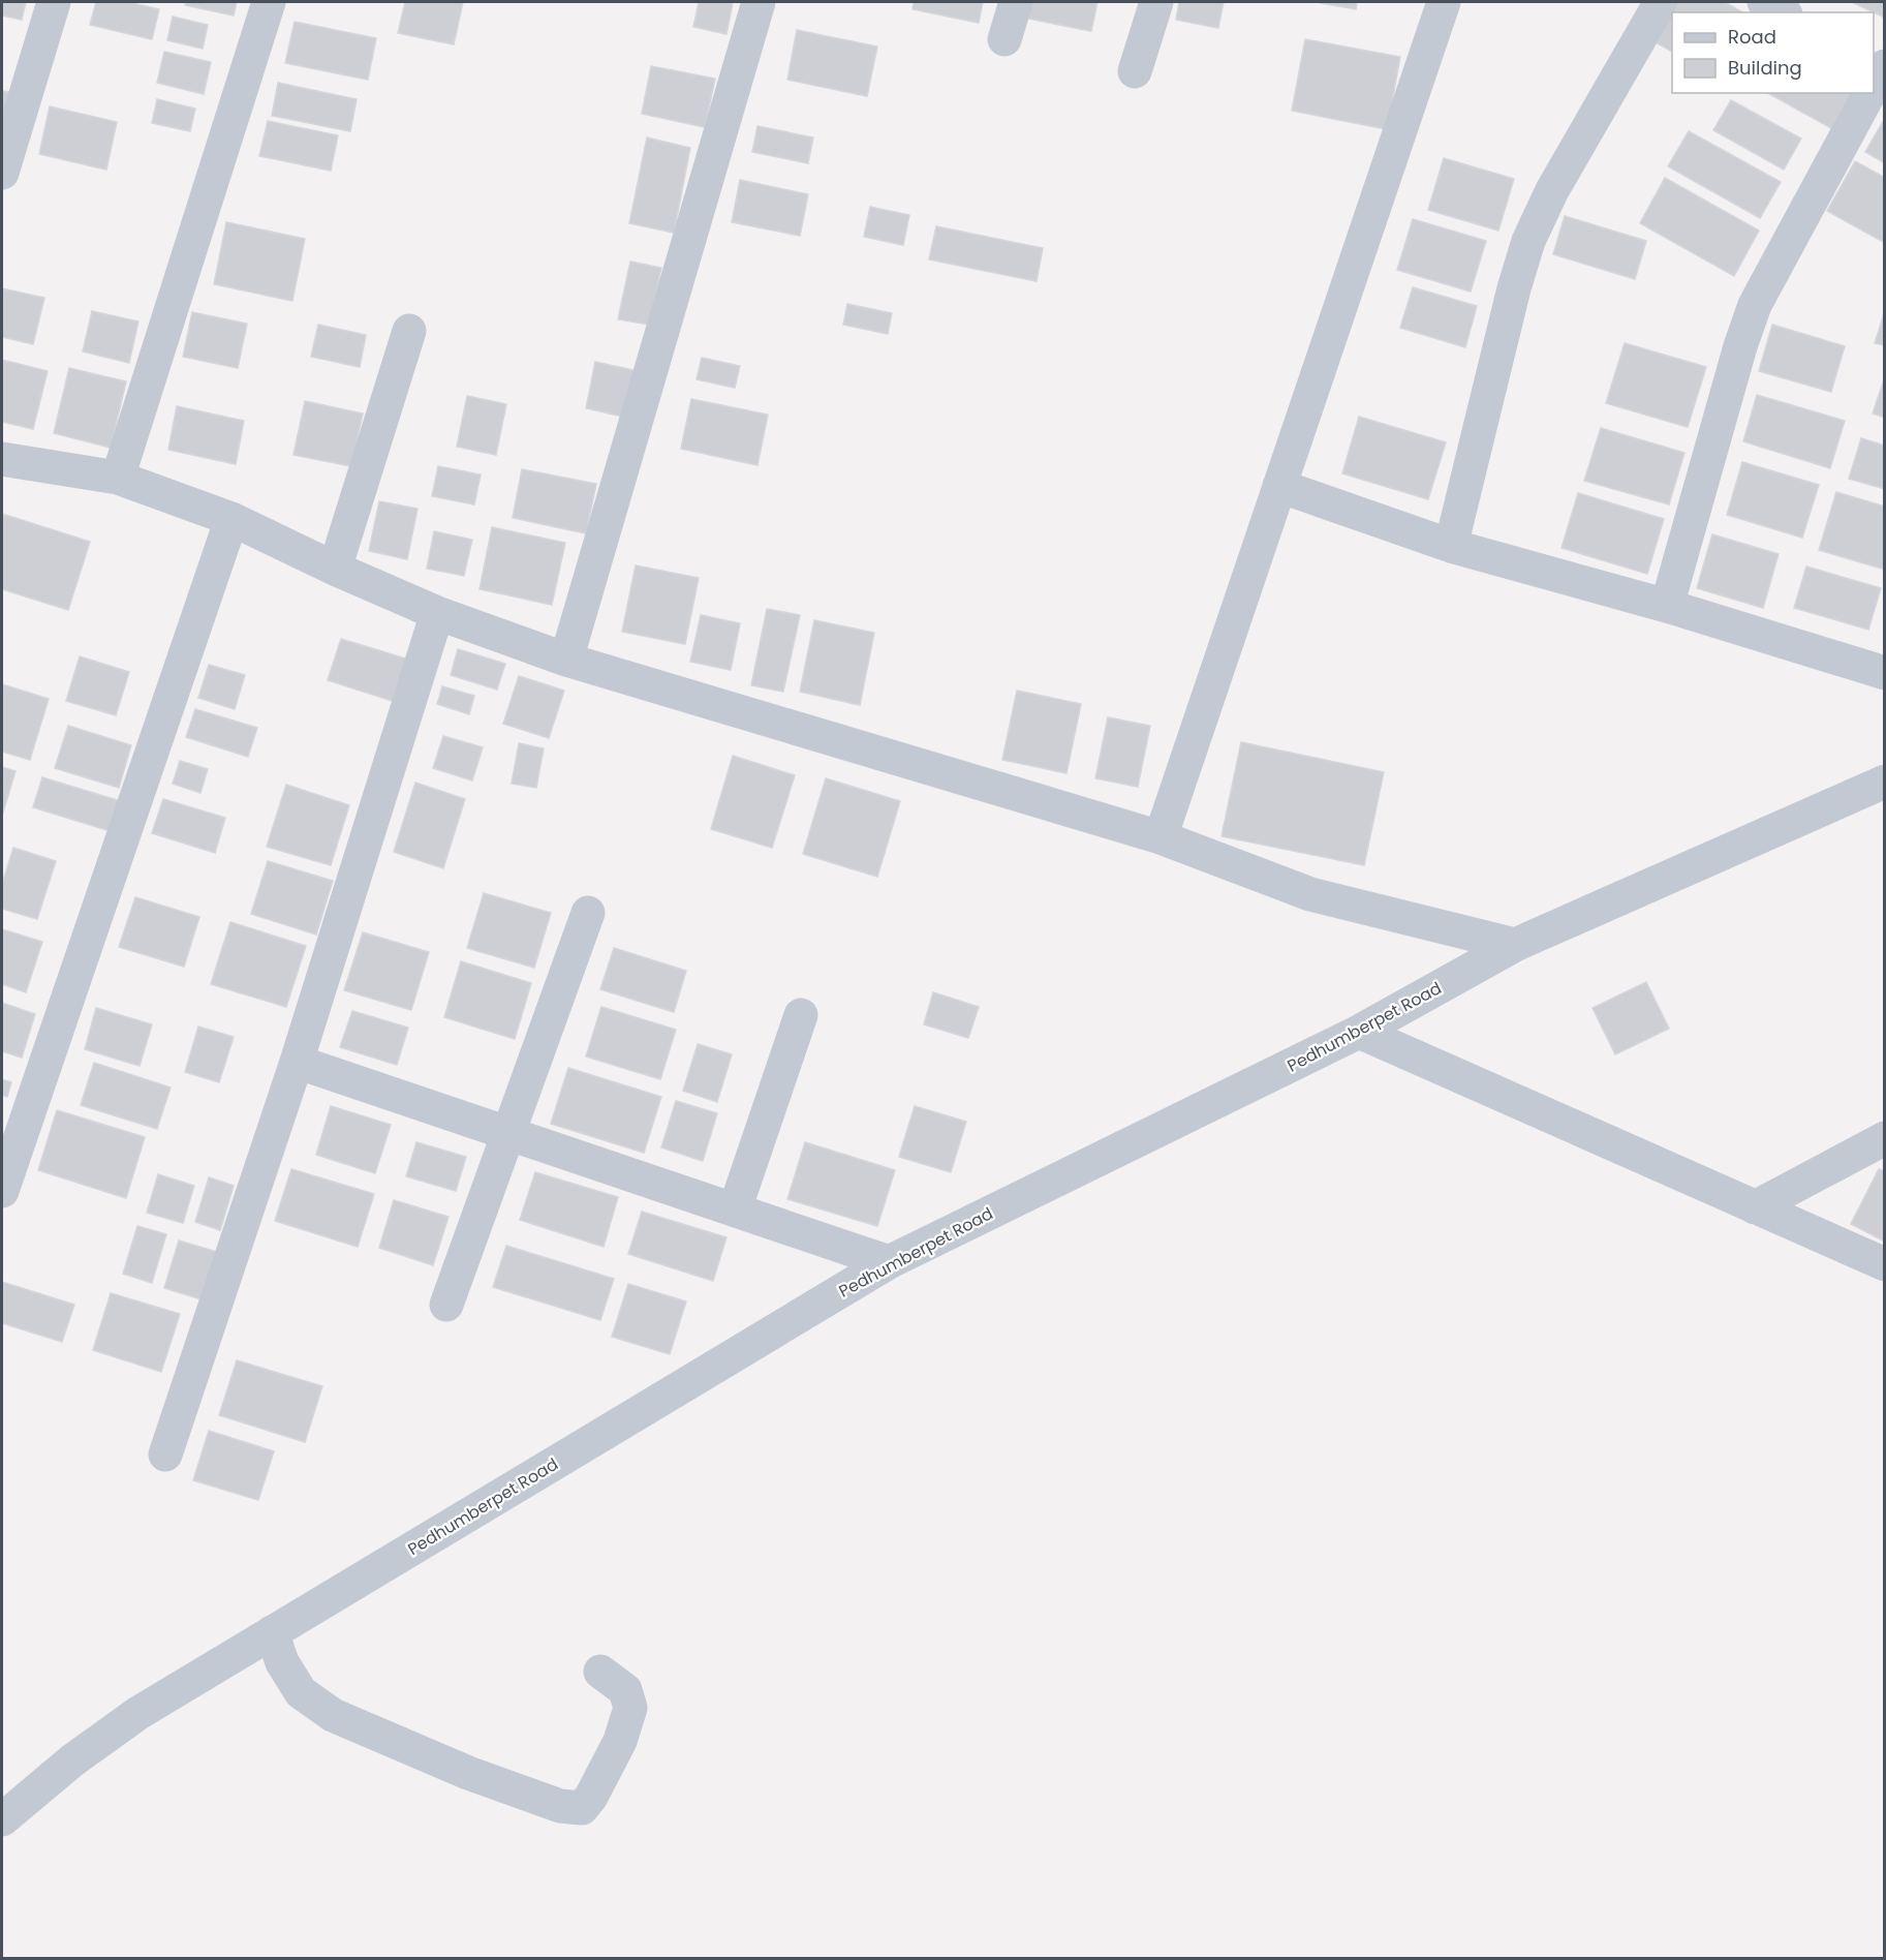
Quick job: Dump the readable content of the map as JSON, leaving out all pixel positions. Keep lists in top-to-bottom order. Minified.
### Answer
{"streets":{"street":["Pedhumberpet Road"]},"legend":["Road","Building"]}
